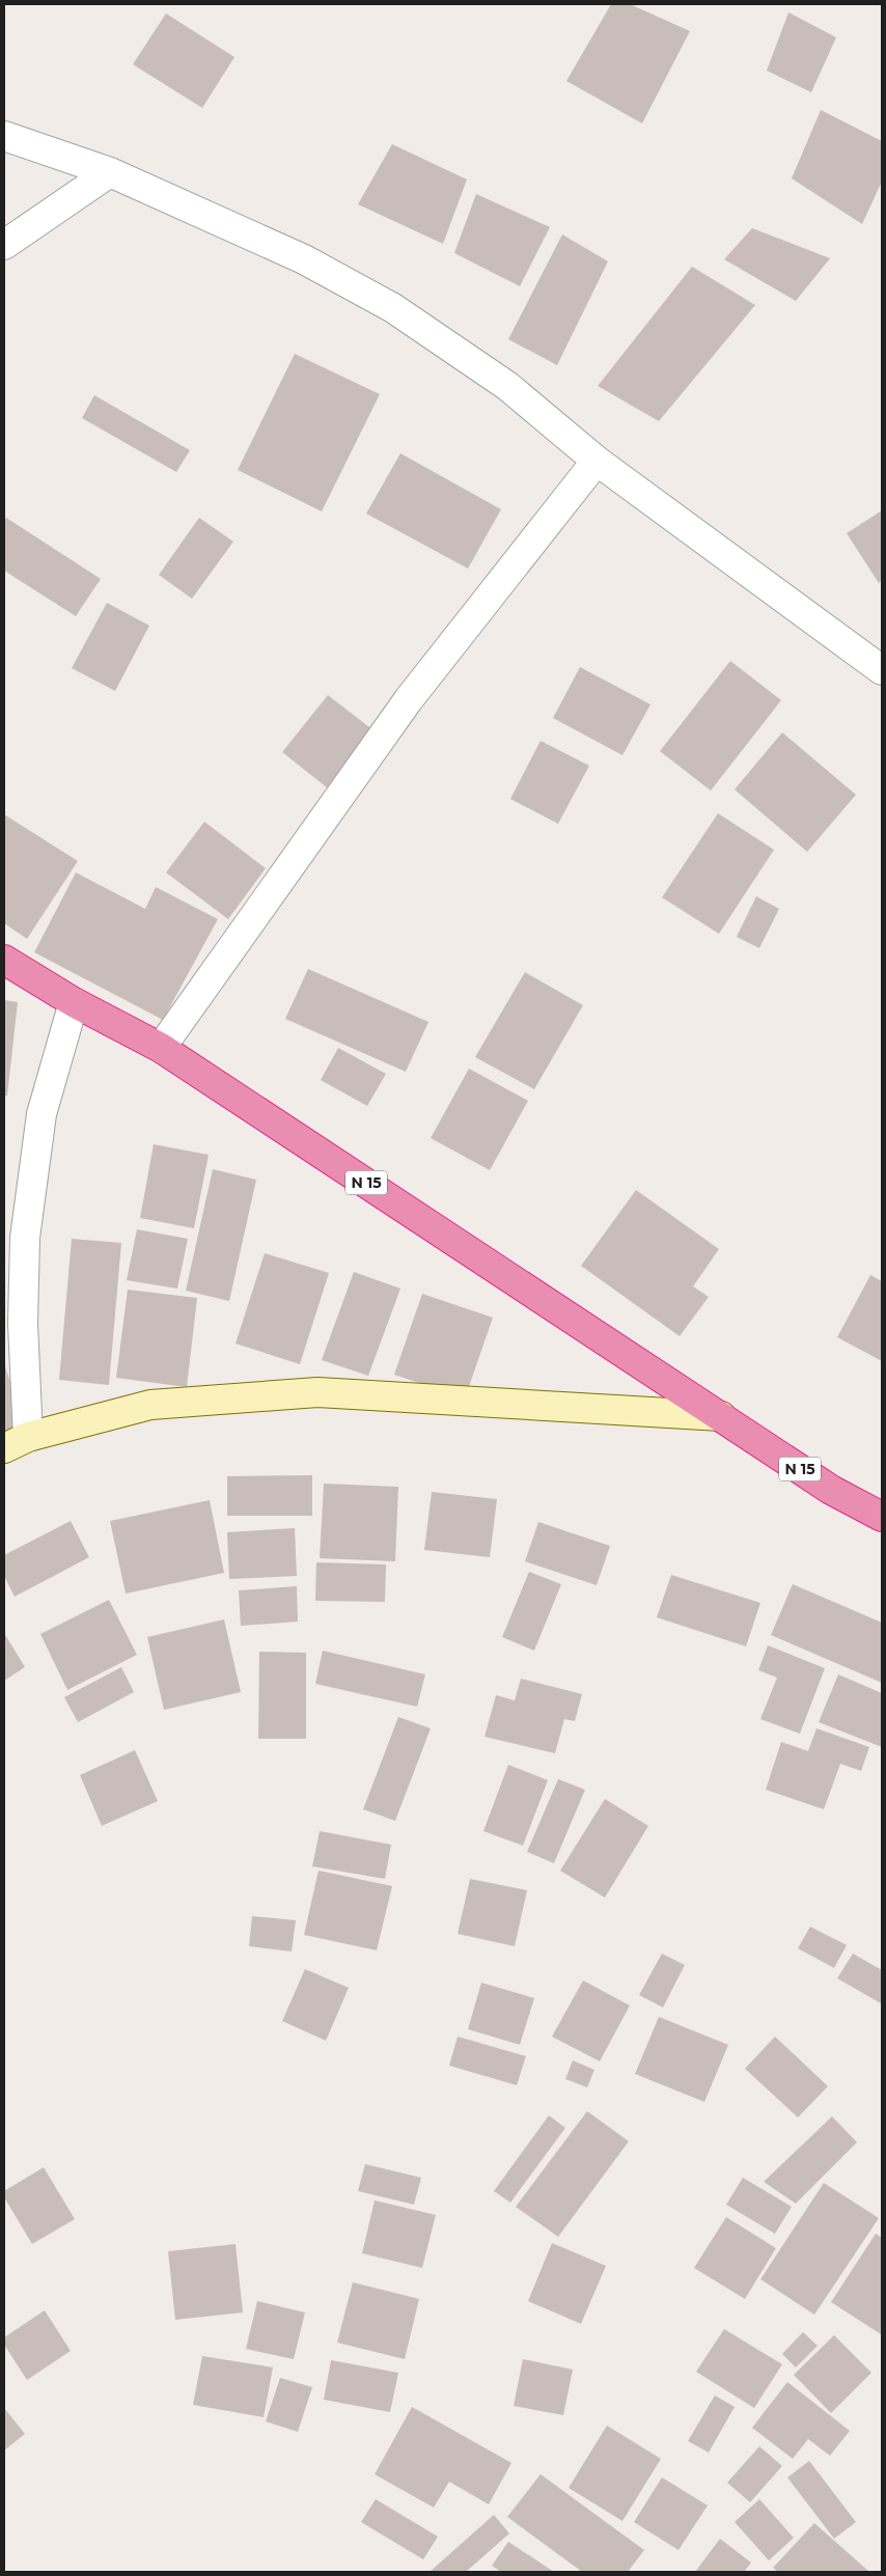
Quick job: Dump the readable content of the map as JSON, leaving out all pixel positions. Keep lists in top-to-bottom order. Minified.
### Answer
{"streets":{"highway":["N 15"]}}
